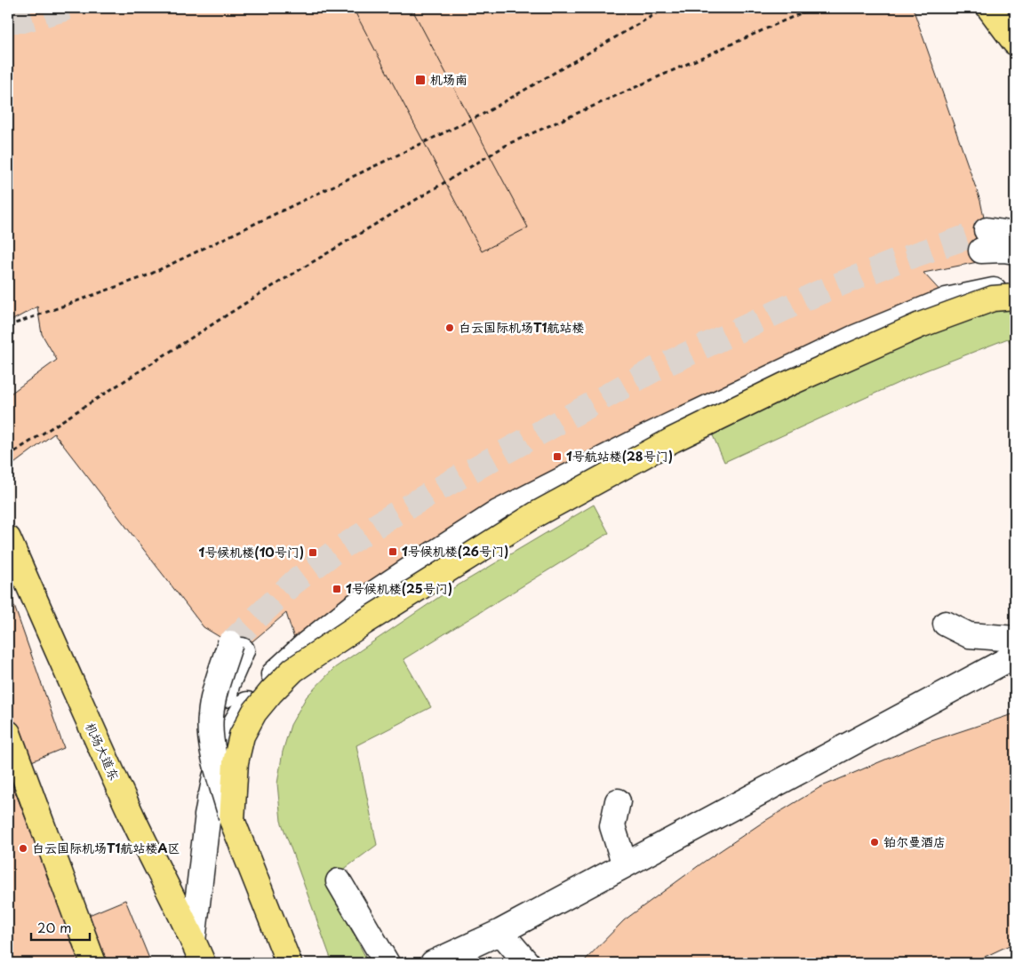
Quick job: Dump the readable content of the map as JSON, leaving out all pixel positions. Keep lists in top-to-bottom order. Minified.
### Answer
{"streets":{"main road":["机场大道东"]},"places":{"transit":["机场南","1号航站楼(28号门)","1号候机楼(26号门)","1号候机楼(10号门)","1号候机楼(25号门)"],"other":["白云国际机场T1航站楼","铂尔曼酒店","白云国际机场T1航站楼A区"]},"scale_bar":"20 m"}
